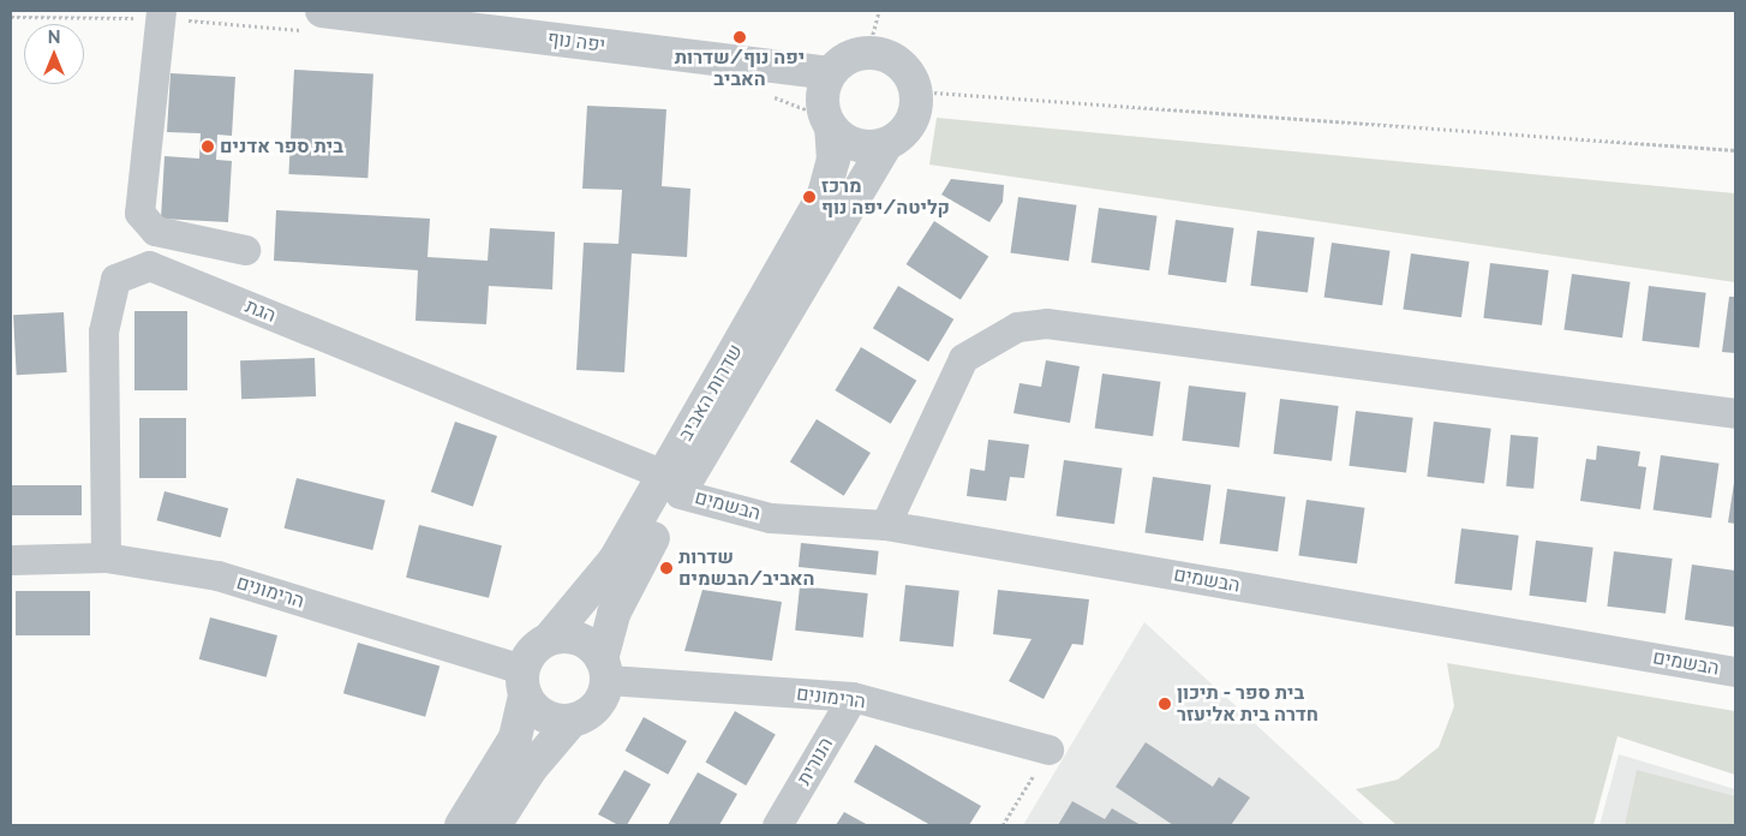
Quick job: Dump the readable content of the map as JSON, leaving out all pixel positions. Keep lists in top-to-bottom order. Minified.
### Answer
{"streets":{"street":["יפה נוף","הגת","שדרות האביב","הבשמים","הרימונים","הנורית"]},"crossings":[["יפה נוף","שדרות האביב"],["הגת","שדרות האביב"],["הגת","הבשמים"],["הגת","הרימונים"],["שדרות האביב","הבשמים"],["שדרות האביב","הרימונים"],["הרימונים","הנורית"]],"places":["יפה נוף/שדרות האביב","בית ספר אדנים","מרכז קליטה/יפה נוף","שדרות האביב/הבשמים","בית ספר - תיכון חדרה בית אליעזר"],"north":"top"}
